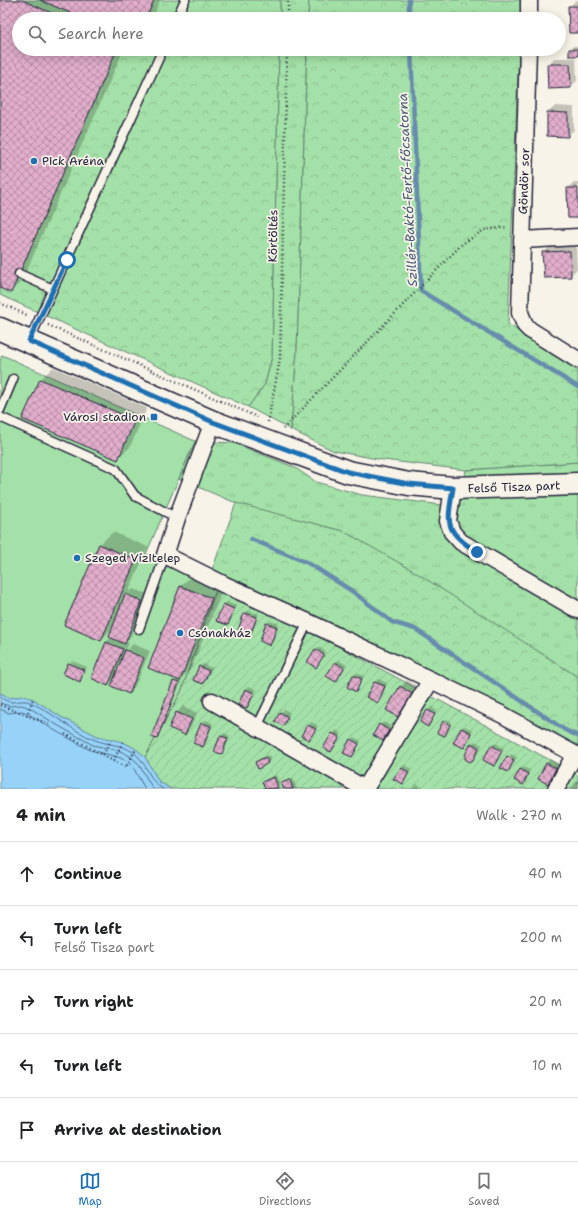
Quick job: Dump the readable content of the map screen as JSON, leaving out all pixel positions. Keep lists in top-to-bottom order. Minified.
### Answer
{"streets":{"main road":["Felső Tisza part"],"street":["Göndör sor"],"path":["Körtöltés"]},"water":["Szillér-Baktó-Fertő-főcsatorna"],"places":{"other":["Pick Aréna","Szeged Vízitelep","Csónakház"],"transit":["Városi stadion"]},"page":{"search":"Search here","heading":["4 min","Walk · 270 m"],"list":[["Continue","40 m"],["Turn left","Felső Tisza part","200 m"],["Turn right","20 m"],["Turn left","10 m"],"Arrive at destination"],"nav":["Map","Directions","Saved"]}}
